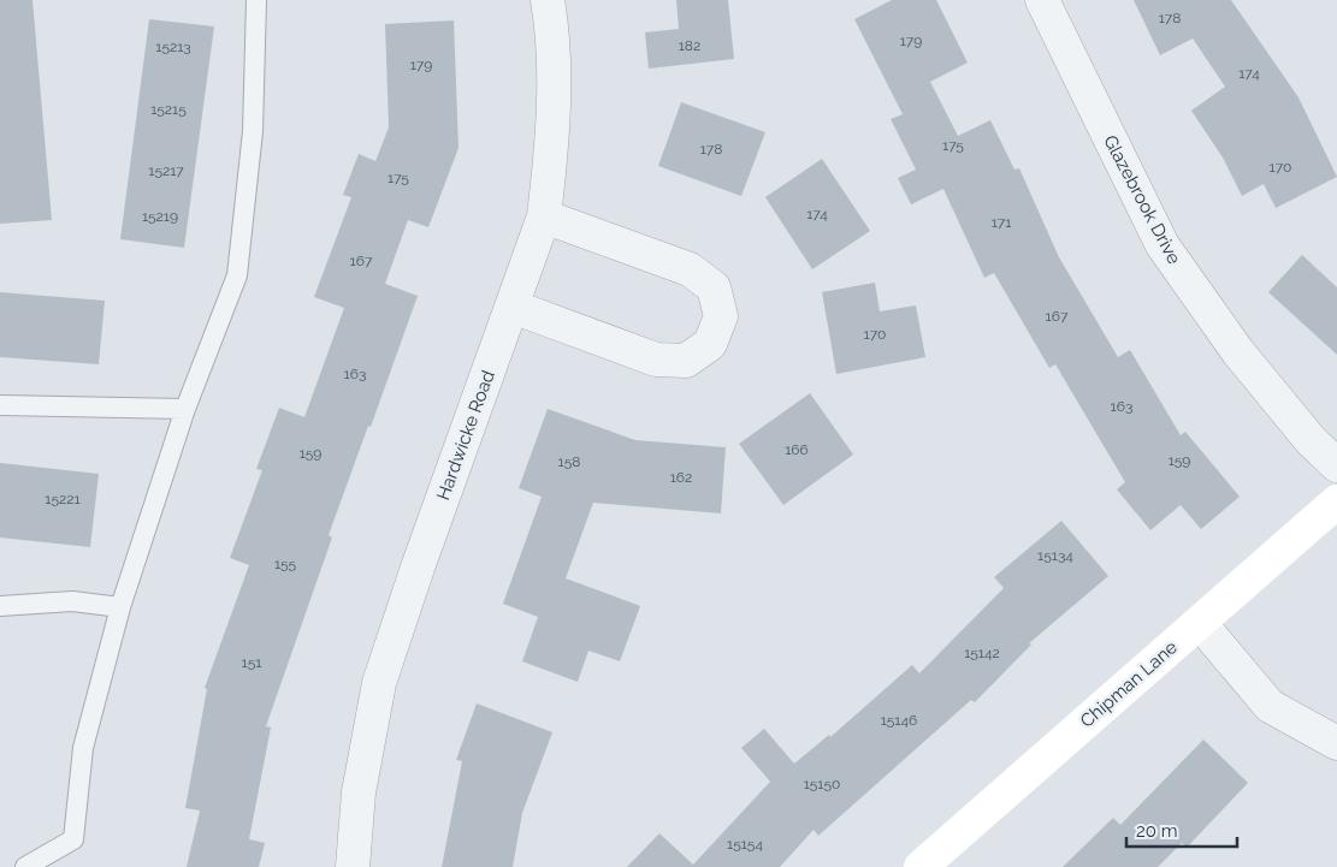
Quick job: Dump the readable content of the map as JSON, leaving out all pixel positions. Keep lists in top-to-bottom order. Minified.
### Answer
{"streets":{"street":["Glazebrook Drive","Hardwicke Road","Chipman Lane"]},"house_numbers":["178","179","182","15213","179","174","15215","175","178","170","15217","175","174","15219","171","167","167","170","163","163","166","159","159","158","162","15221","15134","155","15142","151","15146","15150","15154"],"scale_bar":"20 m"}
